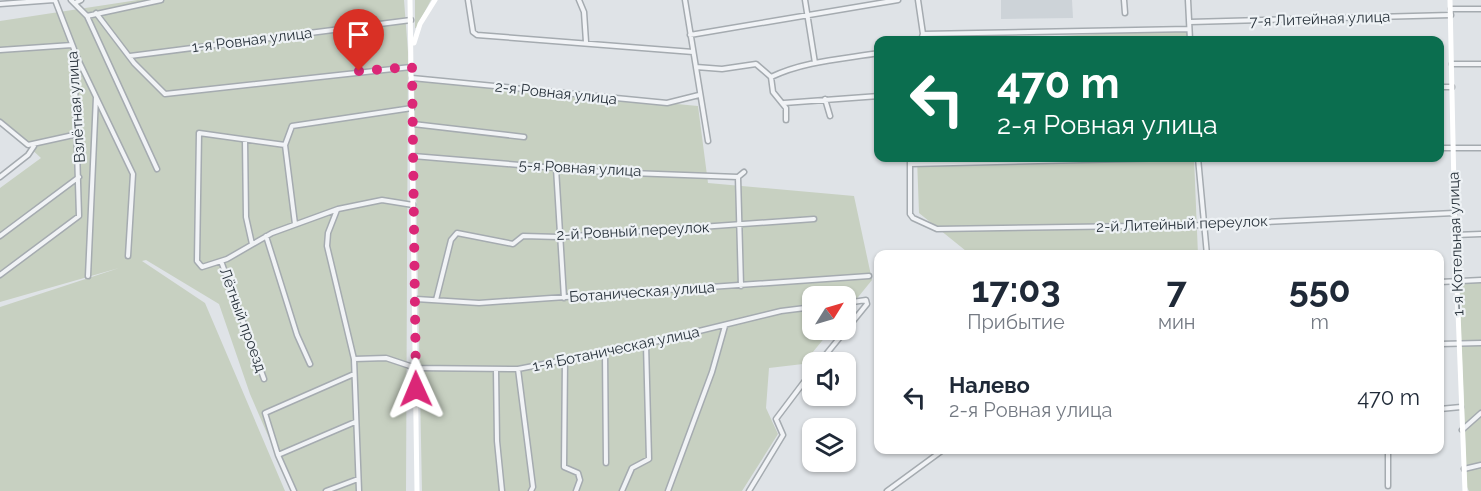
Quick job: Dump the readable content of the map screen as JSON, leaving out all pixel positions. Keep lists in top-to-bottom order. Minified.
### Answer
{"streets":{"main road":["1-я Котельная улица"],"street":["7-я Литейная улица","1-я Ровная улица","2-я Ровная улица","Взлётная улица","5-я Ровная улица","2-й Литейный переулок","2-й Ровный переулок","Ботаническая улица","Лётный проезд","1-я Ботаническая улица"]},"crossings":[["7-я Литейная улица","1-я Котельная улица"],["2-й Литейный переулок","1-я Котельная улица"],["2-й Ровный переулок","Ботаническая улица"]],"north":"top right","page":{"turn":["470 m","2-я Ровная улица"],"eta":["17:03","Прибытие","7","мин","550","m"],"list":[{"name":"Налево","note":"2-я Ровная улица","value":"470 m"}]}}
